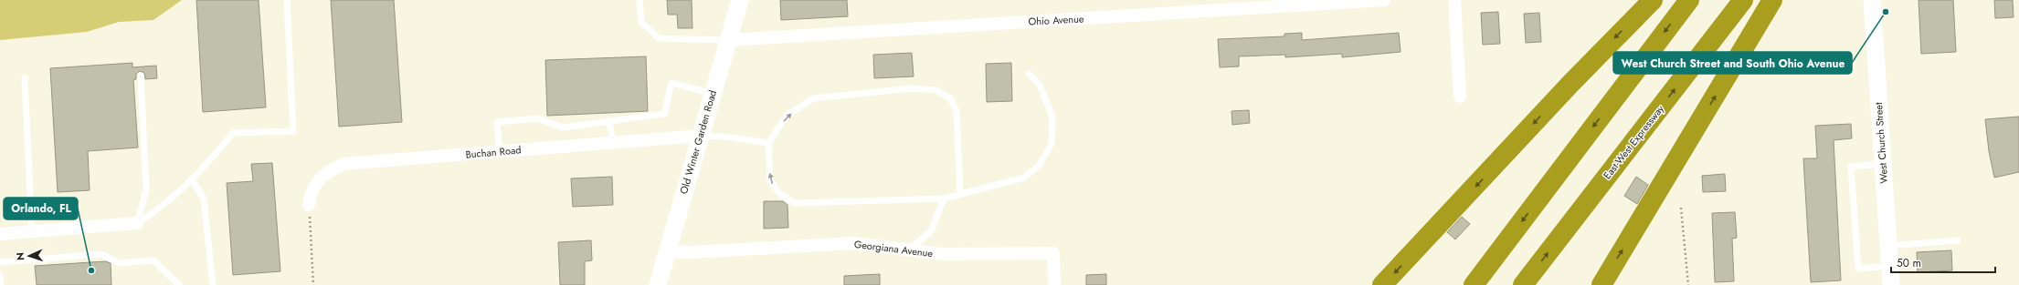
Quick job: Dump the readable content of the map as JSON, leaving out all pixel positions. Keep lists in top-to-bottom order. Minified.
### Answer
{"streets":{"highway":["East-West Expressway"],"main road":["Old Winter Garden Road","West Church Street"],"street":["Ohio Avenue","Buchan Road","Georgiana Avenue"]},"crossings":[["Ohio Avenue","Old Winter Garden Road"],["Old Winter Garden Road","Buchan Road"],["Old Winter Garden Road","Georgiana Avenue"]],"places":["West Church Street and South Ohio Avenue","Orlando, FL"],"scale_bar":"50 m","north":"left"}
